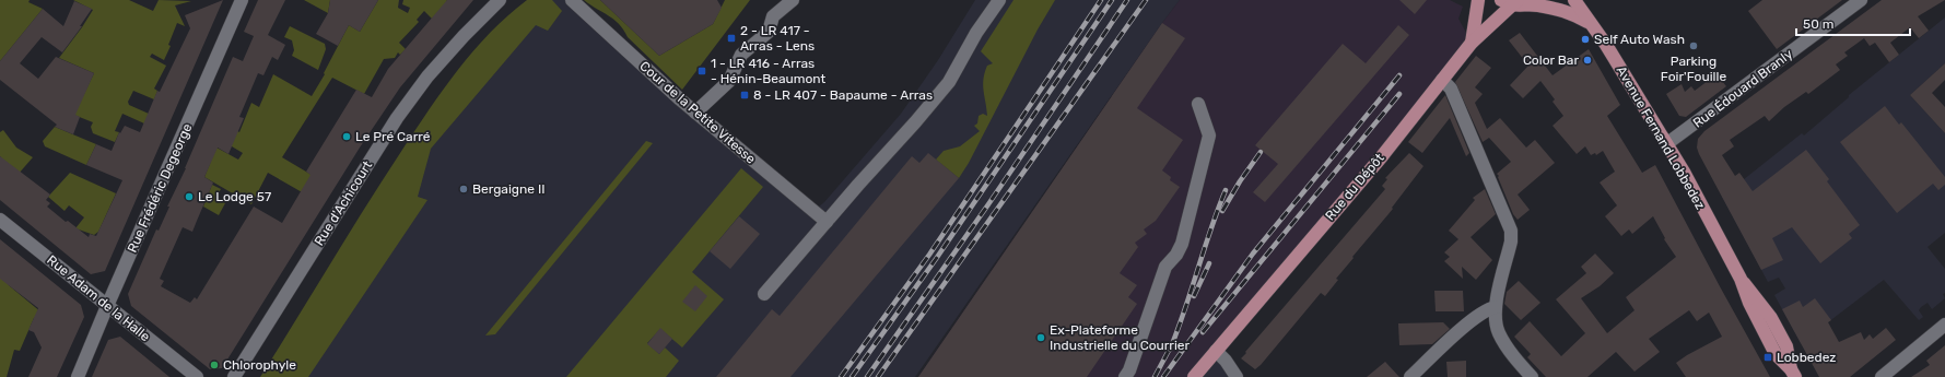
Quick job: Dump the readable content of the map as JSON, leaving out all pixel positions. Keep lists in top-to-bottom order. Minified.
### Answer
{"streets":{"main road":["Avenue Fernand Lobbedez","Rue du Dépôt"],"street":["Rue Édouard Branly","Cour de la Petite Vitesse","Rue Frédéric Degeorge","Rue d'Achicourt","Rue Adam de la Halle"]},"crossings":[["Rue Édouard Branly","Avenue Fernand Lobbedez"],["Rue Frédéric Degeorge","Rue Adam de la Halle"]],"places":{"transit":["2 - LR 417 - Arras - Lens","1 - LR 416 - Arras - Hénin-Beaumont","8 - LR 407 - Bapaume - Arras","Lobbedez"],"other":["Self Auto Wash","Parking Foir'Fouille","Color Bar","Le Pré Carré","Bergaigne II","Le Lodge 57","Ex-Plateforme Industrielle du Courrier","Chlorophyle"]},"scale_bar":"50 m"}
